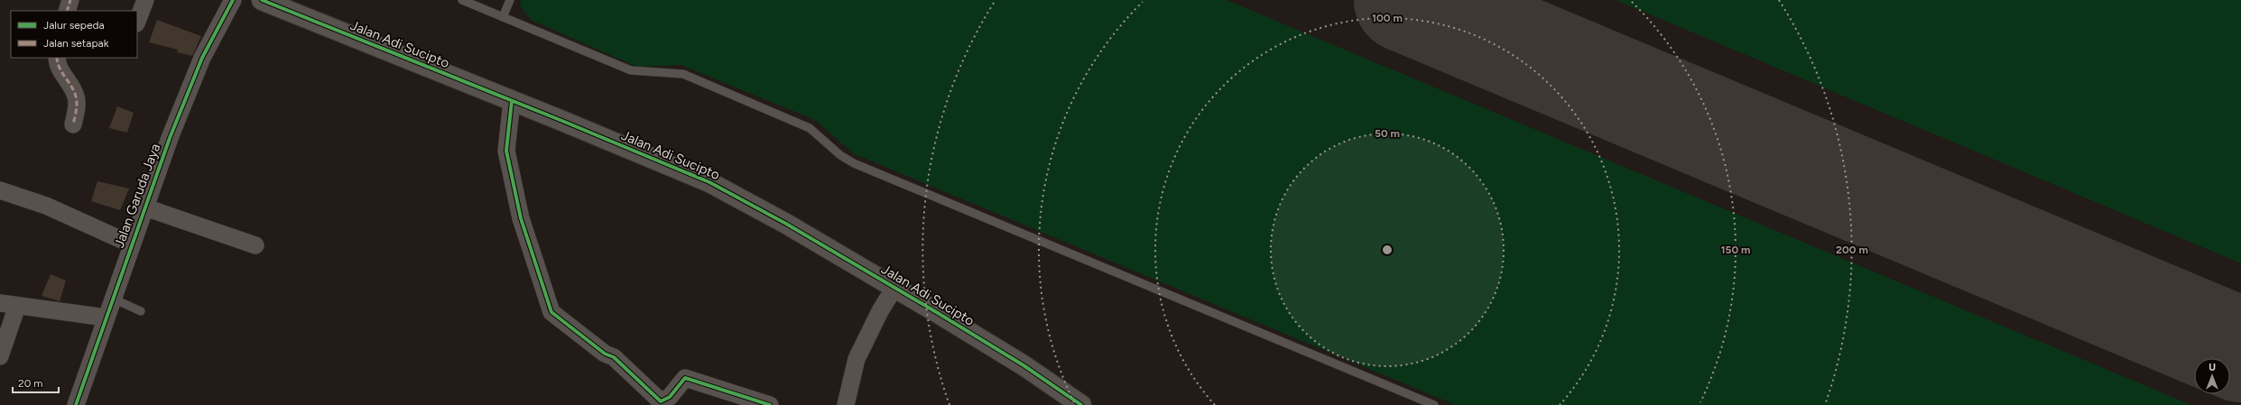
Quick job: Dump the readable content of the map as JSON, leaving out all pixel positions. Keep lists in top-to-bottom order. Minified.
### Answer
{"streets":{"street":["Jalan Adi Sucipto","Jalan Garuda Jaya"]},"legend":["Jalur sepeda","Jalan setapak"],"scale_bar":"20 m","north":"top","rings":["100 m","50 m","150 m","200 m"]}
